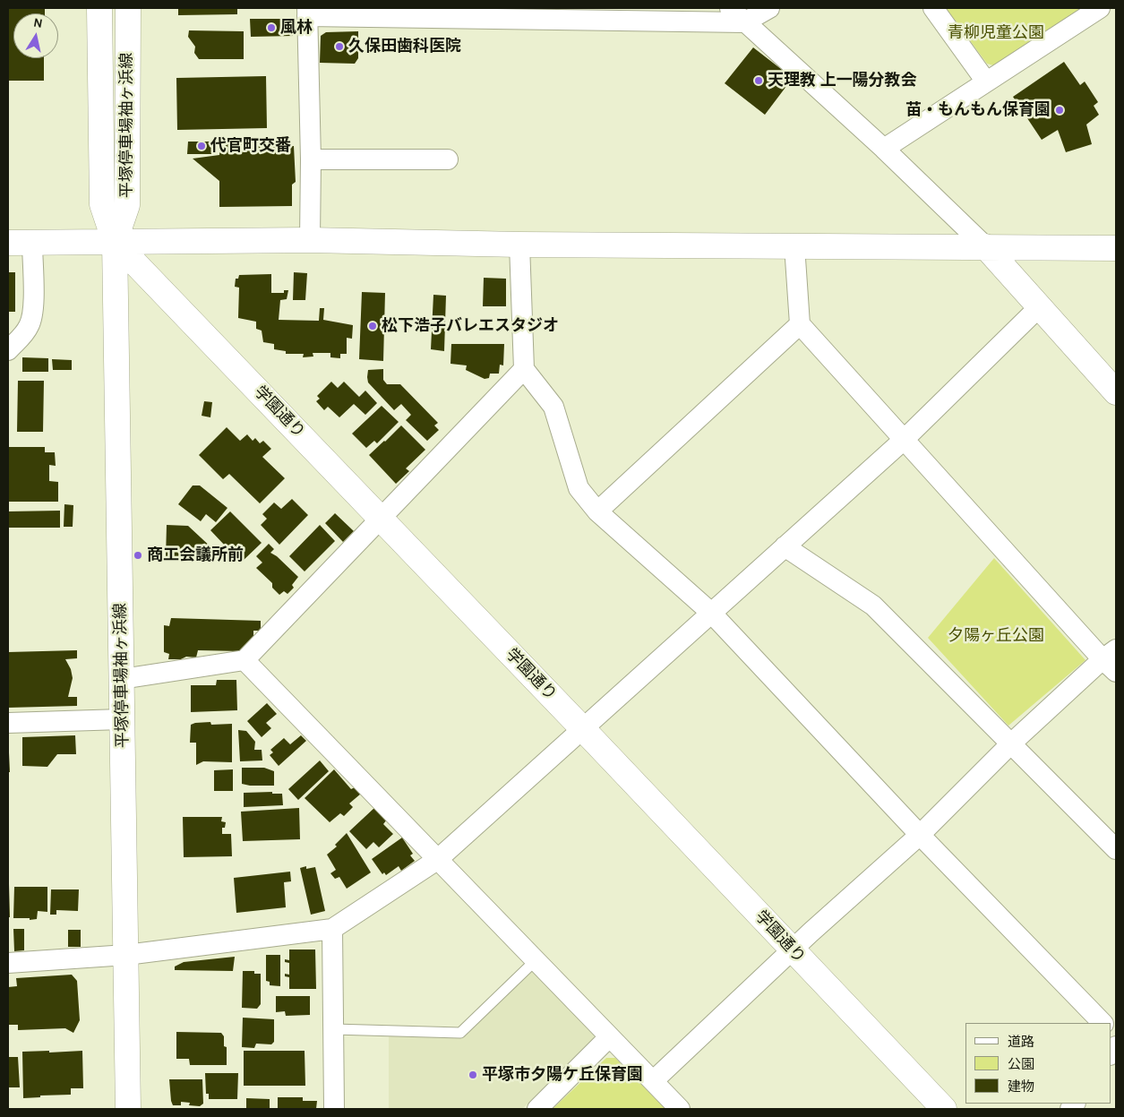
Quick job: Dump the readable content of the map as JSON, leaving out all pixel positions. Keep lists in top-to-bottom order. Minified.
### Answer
{"streets":{"street":["平塚停車場袖ヶ浜線","学園通り"]},"crossings":[["平塚停車場袖ヶ浜線","学園通り"]],"parks":["青柳児童公園","夕陽ヶ丘公園"],"places":["風林","久保田歯科医院","天理教 上一陽分教会","苗・もんもん保育園","代官町交番","松下浩子バレエスタジオ","商工会議所前","平塚市夕陽ケ丘保育園"],"legend":["道路","公園","建物"],"north":"top"}
